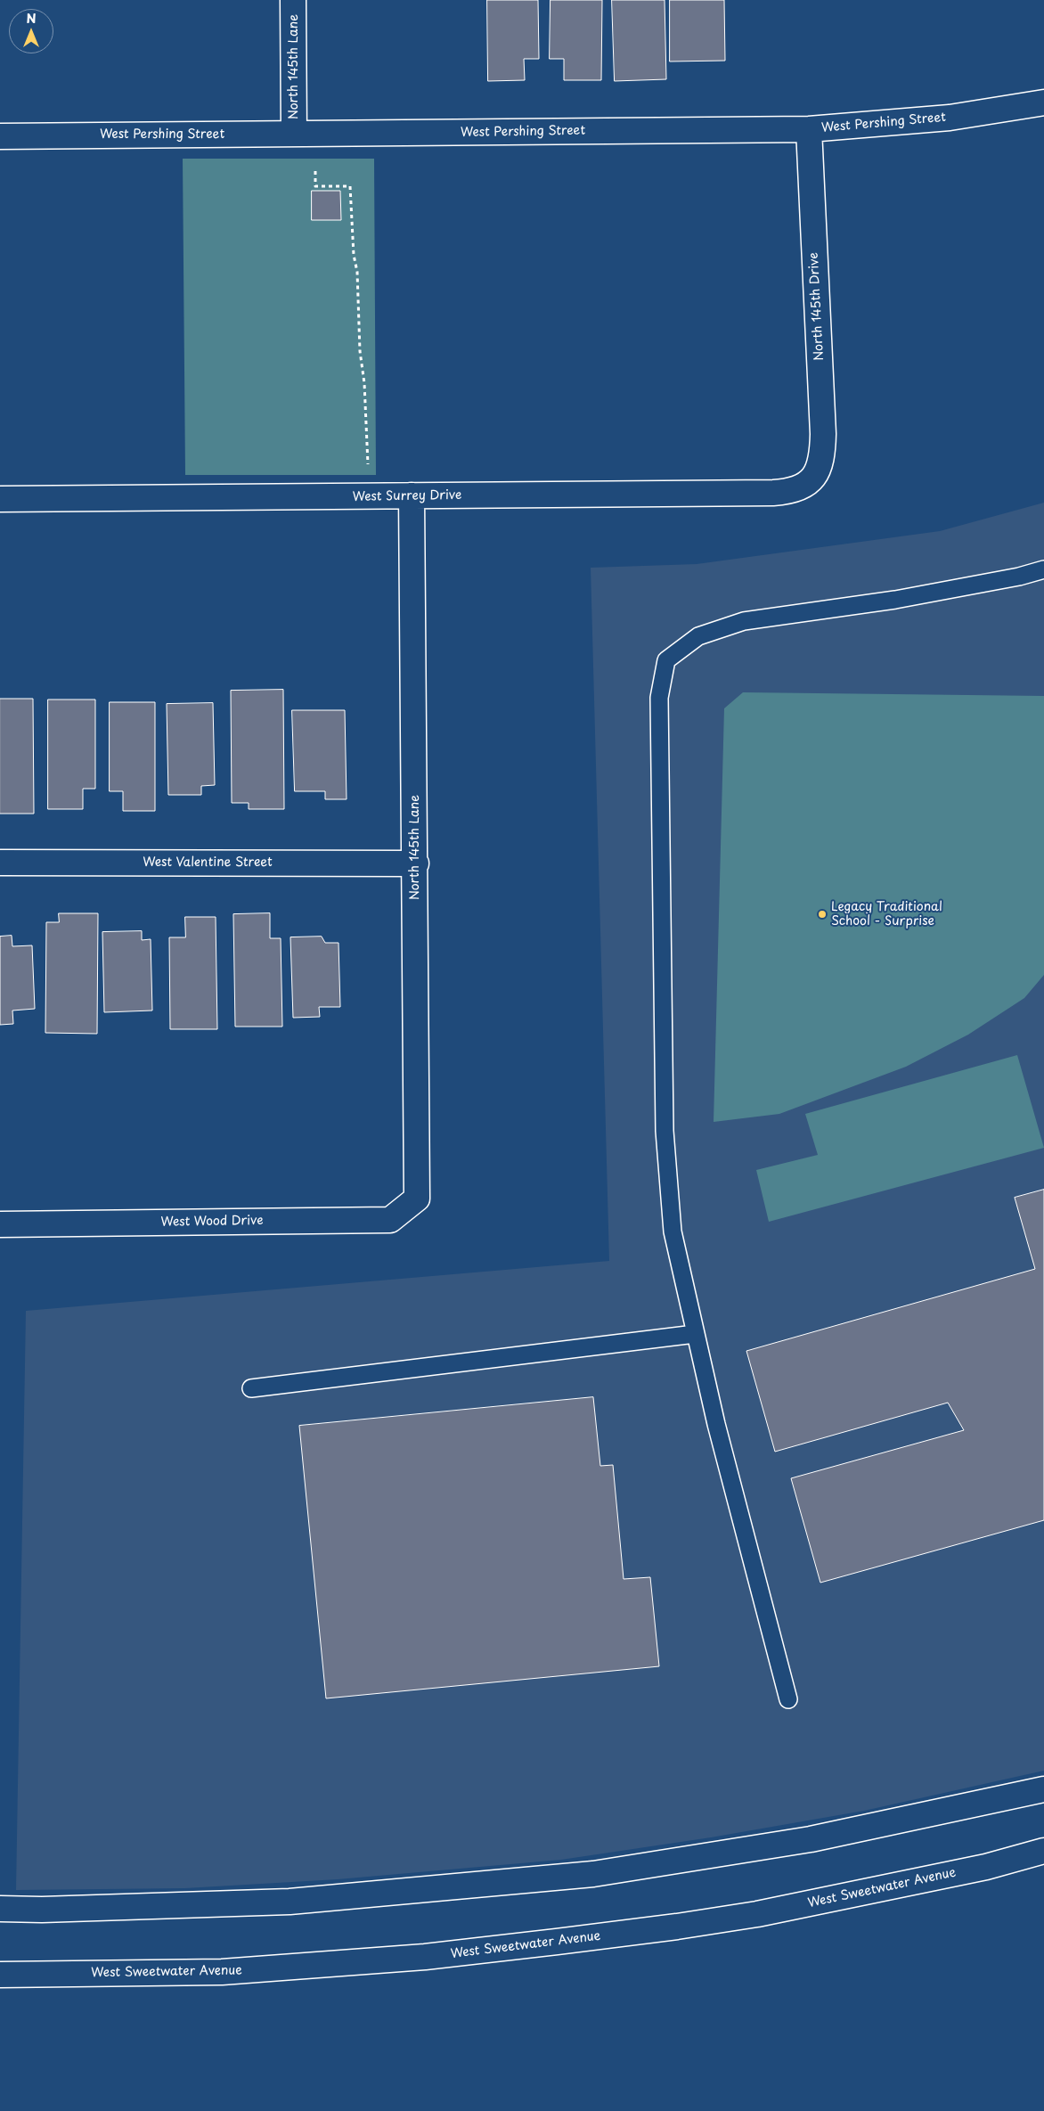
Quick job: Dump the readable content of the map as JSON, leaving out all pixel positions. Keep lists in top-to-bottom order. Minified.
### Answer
{"streets":{"street":["North 145th Lane","West Pershing Street","North 145th Drive","West Surrey Drive","West Valentine Street","West Wood Drive","West Sweetwater Avenue"]},"crossings":[["North 145th Lane","West Pershing Street"],["North 145th Lane","West Surrey Drive"],["North 145th Lane","West Valentine Street"],["North 145th Lane","West Wood Drive"],["West Pershing Street","North 145th Drive"],["North 145th Drive","West Surrey Drive"]],"places":["Legacy Traditional School - Surprise"],"north":"top"}
